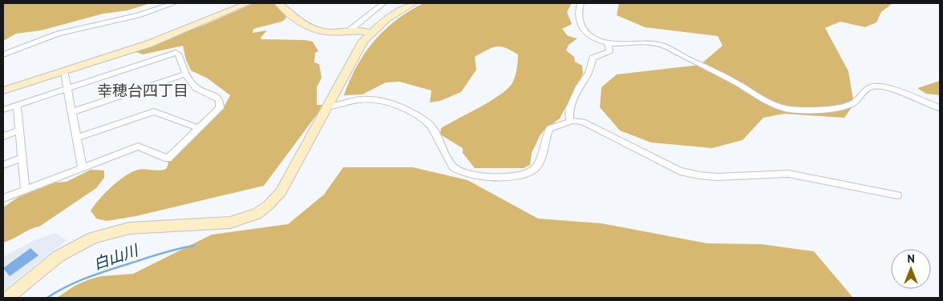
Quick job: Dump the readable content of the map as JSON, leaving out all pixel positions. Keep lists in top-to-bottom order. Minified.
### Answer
{"districts":["幸穂台四丁目"],"water":["白山川"],"north":"top"}
